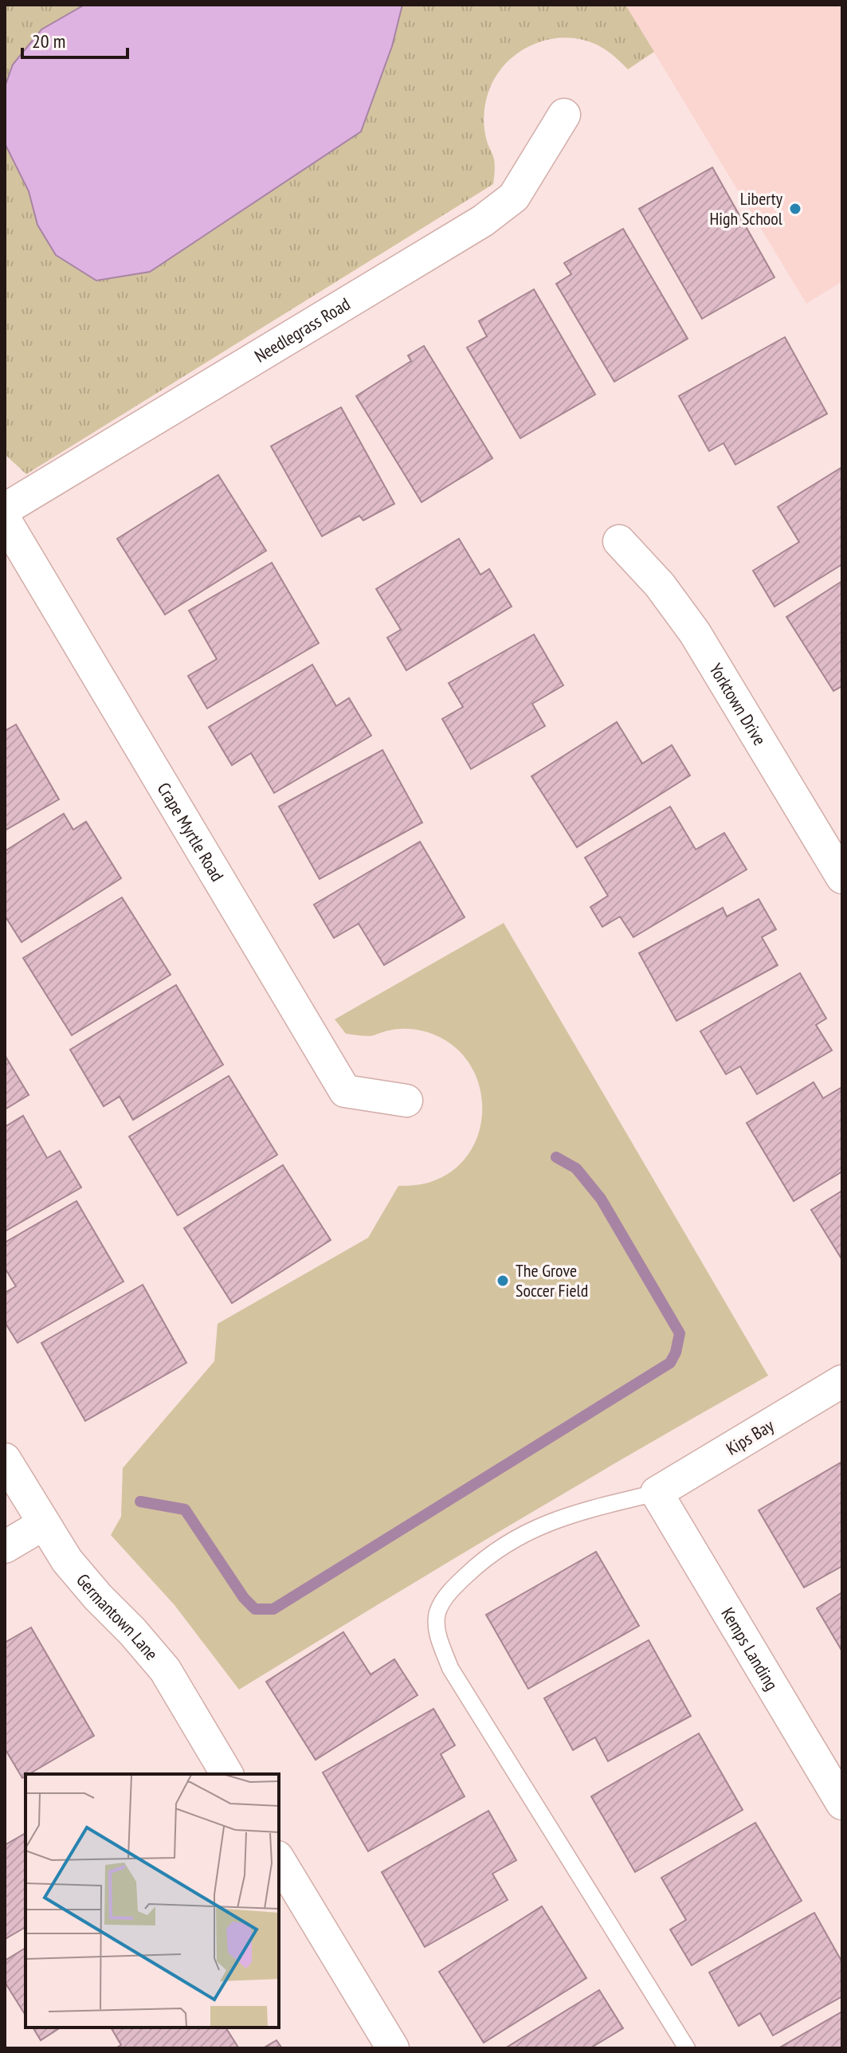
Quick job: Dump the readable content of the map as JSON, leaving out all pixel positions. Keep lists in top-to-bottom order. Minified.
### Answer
{"streets":{"street":["Needlegrass Road","Yorktown Drive","Crape Myrtle Road","Kips Bay","Germantown Lane","Kemps Landing"]},"crossings":[["Kips Bay","Kemps Landing"]],"places":["Liberty High School","The Grove Soccer Field"],"scale_bar":"20 m"}
